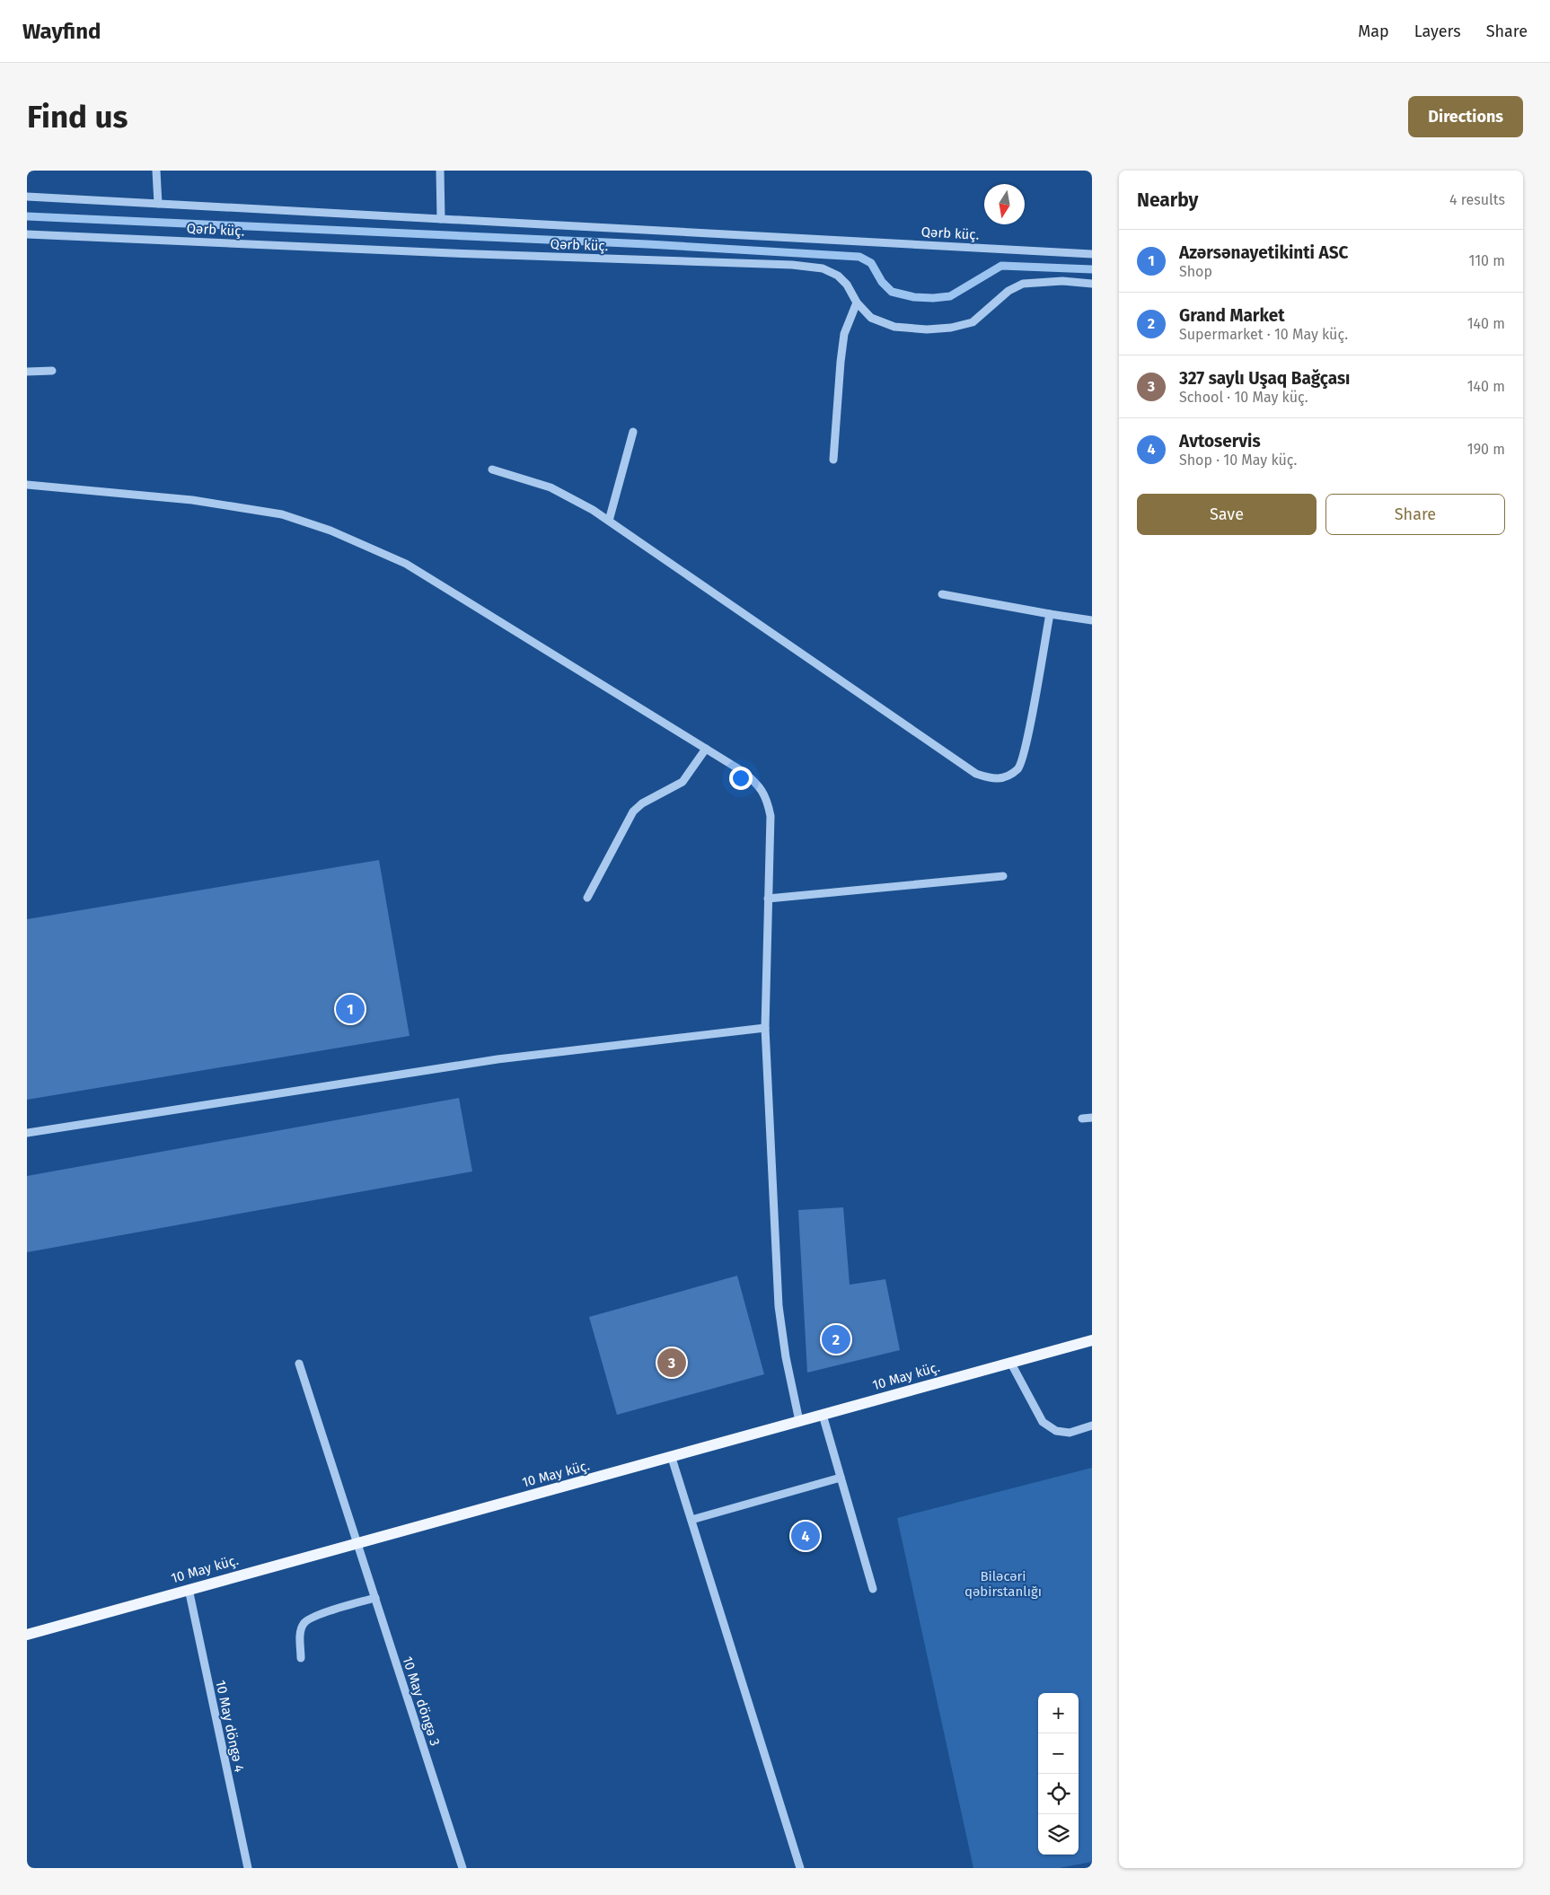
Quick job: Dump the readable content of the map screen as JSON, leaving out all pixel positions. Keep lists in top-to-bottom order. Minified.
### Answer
{"streets":{"main road":["10 May küç."],"street":["Qərb küç.","10 May döngə 3","10 May döngə 4"]},"crossings":[["10 May küç.","10 May döngə 3"],["10 May küç.","10 May döngə 4"]],"parks":["Biləcəri qəbirstanlığı"],"north":"bottom","page":{"header":"Wayfind","nav":["Map","Layers","Share"],"buttons":["Directions",["Save","Share"]],"title":"Find us","heading":["Nearby","4 results"],"list":[{"mark":"1","name":"Azərsənayetikinti ASC","note":"Shop","value":"110 m"},{"mark":"2","name":"Grand Market","note":"Supermarket · 10 May küç.","value":"140 m"},{"mark":"3","name":"327 saylı Uşaq Bağçası","note":"School · 10 May küç.","value":"140 m"},{"mark":"4","name":"Avtoservis","note":"Shop · 10 May küç.","value":"190 m"}],"pins":["1","2","3","4"],"map_buttons":["+","−"]}}
